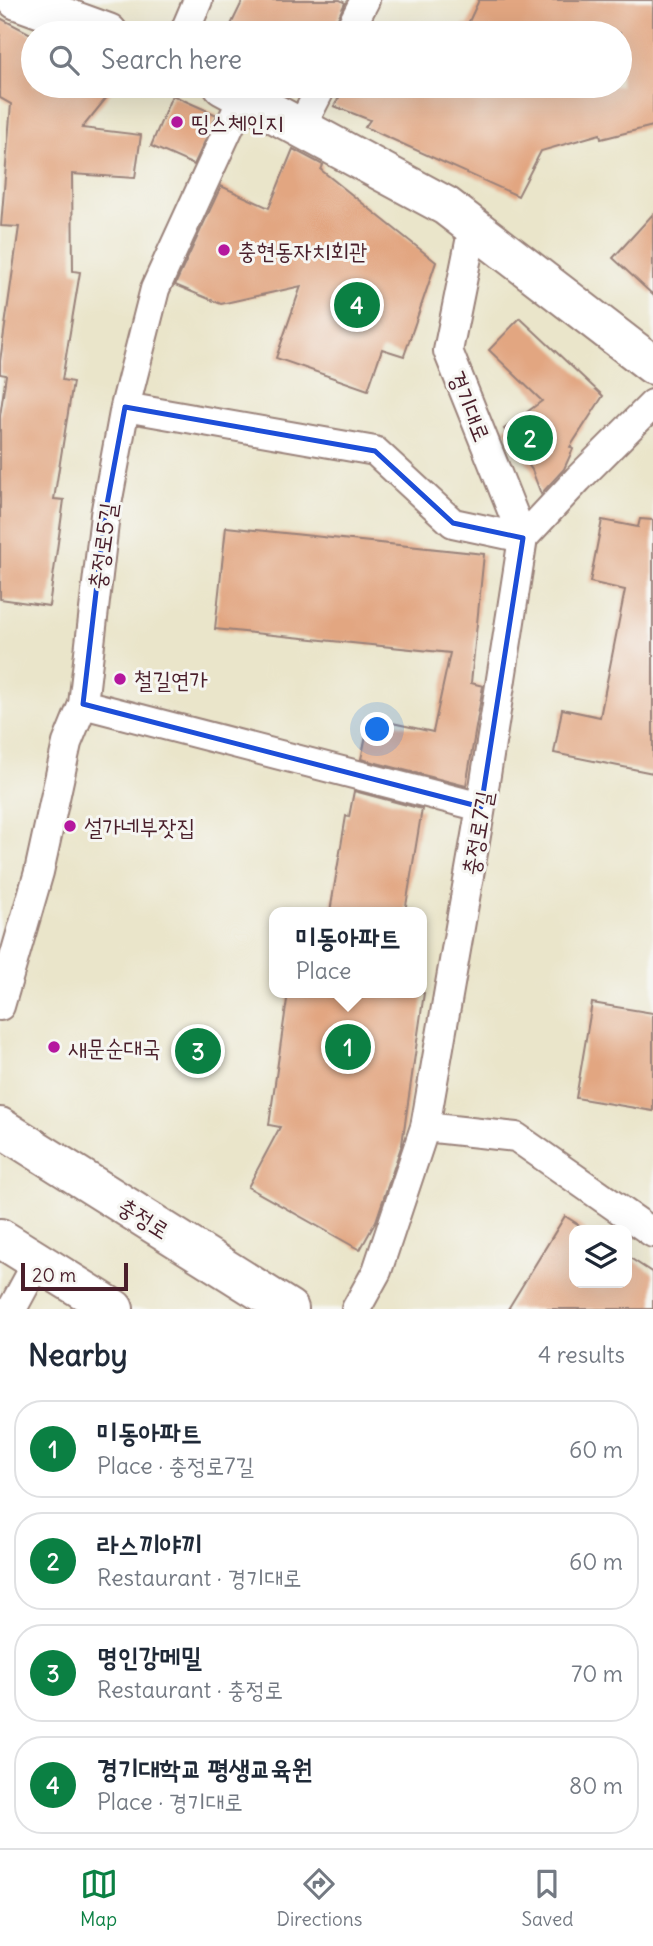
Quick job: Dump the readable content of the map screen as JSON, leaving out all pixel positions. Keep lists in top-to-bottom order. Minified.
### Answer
{"streets":{"main road":["충정로"],"street":["경기대로","충정로5길","충정로7길"]},"crossings":[["경기대로","충정로7길"]],"places":["띵스체인지","충현동자치회관","철길연가","설가네부잣집","새문순대국"],"scale_bar":"20 m","page":{"search":"Search here","pins":["4","2","1","3"],"popup":["미동아파트","Place"],"scale":"20 m","heading":["Nearby","4 results"],"list":[{"mark":"1","name":"미동아파트","note":"Place · 충정로7길","value":"60 m"},{"mark":"2","name":"라스끼야끼","note":"Restaurant · 경기대로","value":"60 m"},{"mark":"3","name":"명인강메밀","note":"Restaurant · 충정로","value":"70 m"},{"mark":"4","name":"경기대학교 평생교육원","note":"Place · 경기대로","value":"80 m"}],"nav":["Map","Directions","Saved"]}}
